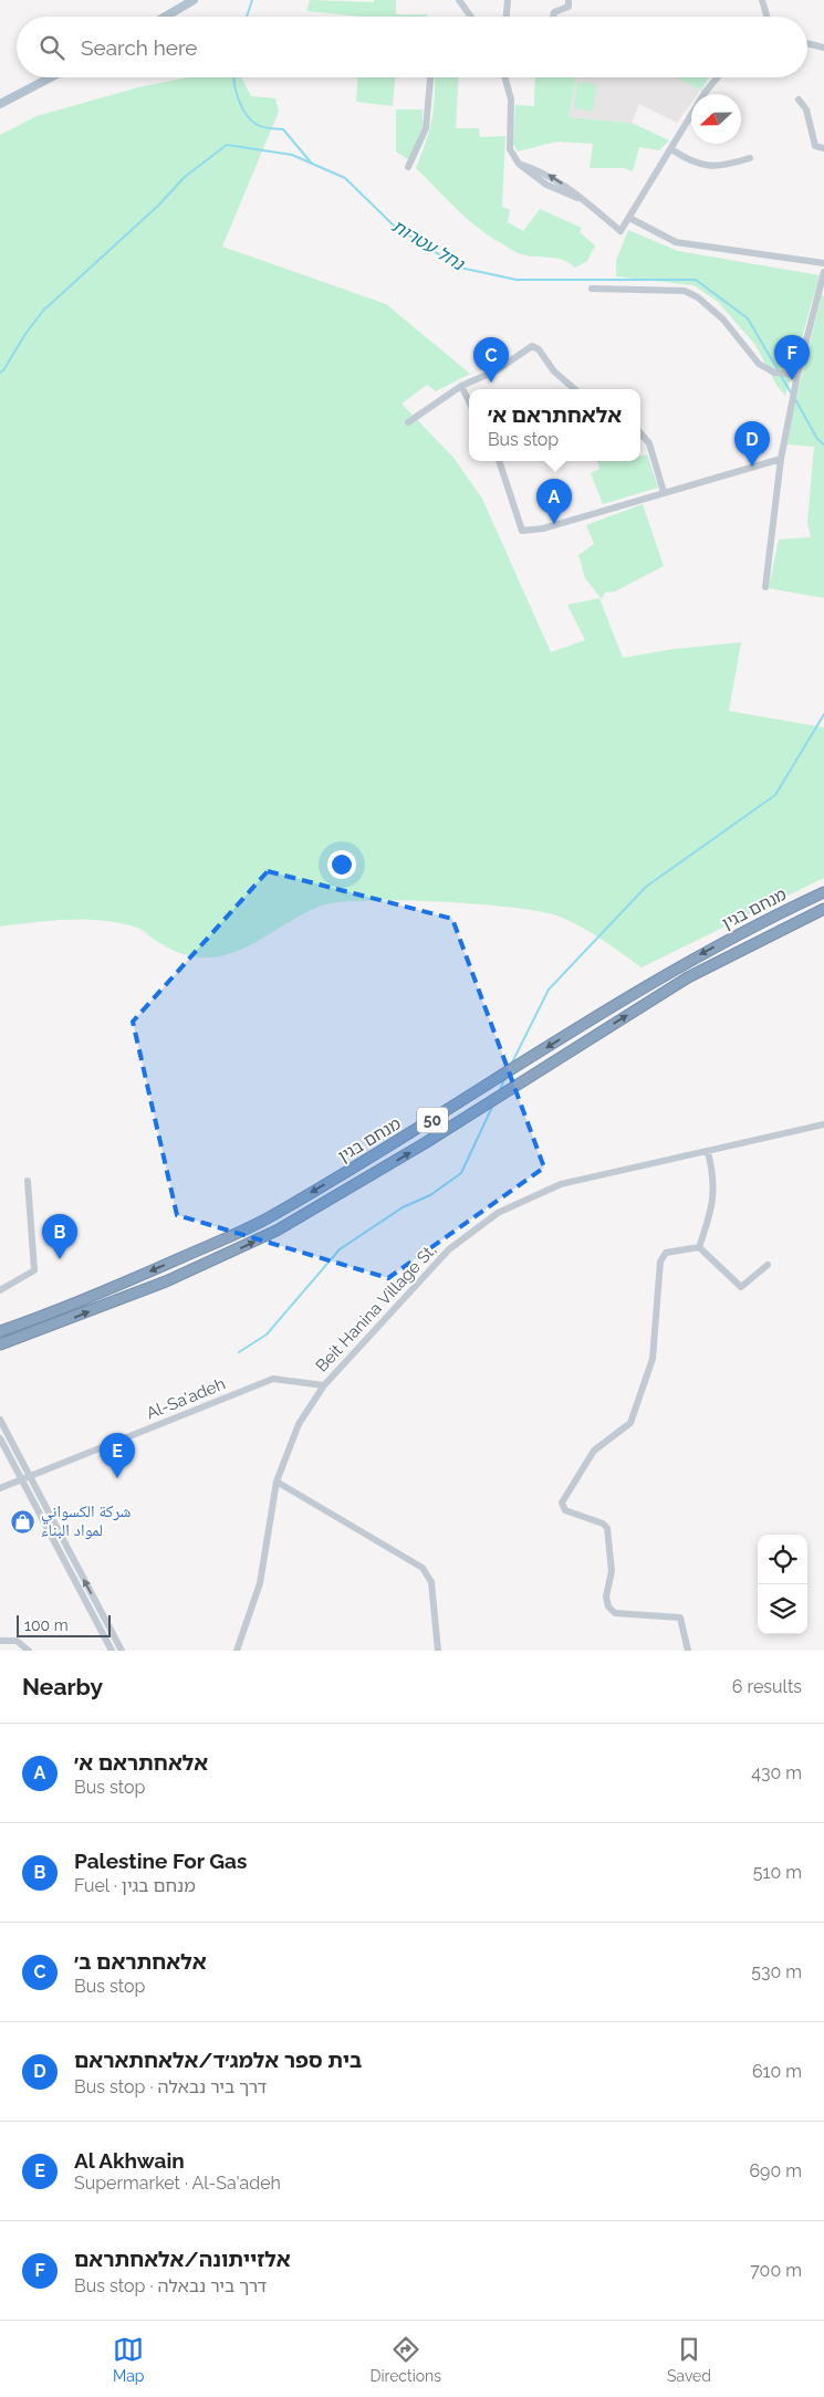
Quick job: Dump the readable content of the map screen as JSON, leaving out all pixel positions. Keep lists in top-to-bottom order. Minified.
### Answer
{"streets":{"highway":["מנחם בגין","50"],"street":["Beit Hanina Village St,","Al-Sa'adeh"]},"crossings":[["Beit Hanina Village St,","Al-Sa'adeh"]],"water":["נחל עטרות"],"places":{"shop":["شركة الكسواني لمواد البناء"]},"scale_bar":"100 m","north":"left","page":{"search":"Search here","pins":["F","C","D","A","B","E"],"popup":["אלאחתראם א׳","Bus stop"],"scale":"100 m","heading":["Nearby","6 results"],"list":[{"mark":"A","name":"אלאחתראם א׳","note":"Bus stop","value":"430 m"},{"mark":"B","name":"Palestine For Gas","note":"Fuel · מנחם בגין","value":"510 m"},{"mark":"C","name":"אלאחתראם ב׳","note":"Bus stop","value":"530 m"},{"mark":"D","name":"בית ספר אלמג׳ד/אלאחתאראם","note":"Bus stop · דרך ביר נבאלה","value":"610 m"},{"mark":"E","name":"Al Akhwain","note":"Supermarket · Al-Sa'adeh","value":"690 m"},{"mark":"F","name":"אלזייתונה/אלאחתראם","note":"Bus stop · דרך ביר נבאלה","value":"700 m"}],"nav":["Map","Directions","Saved"]}}
